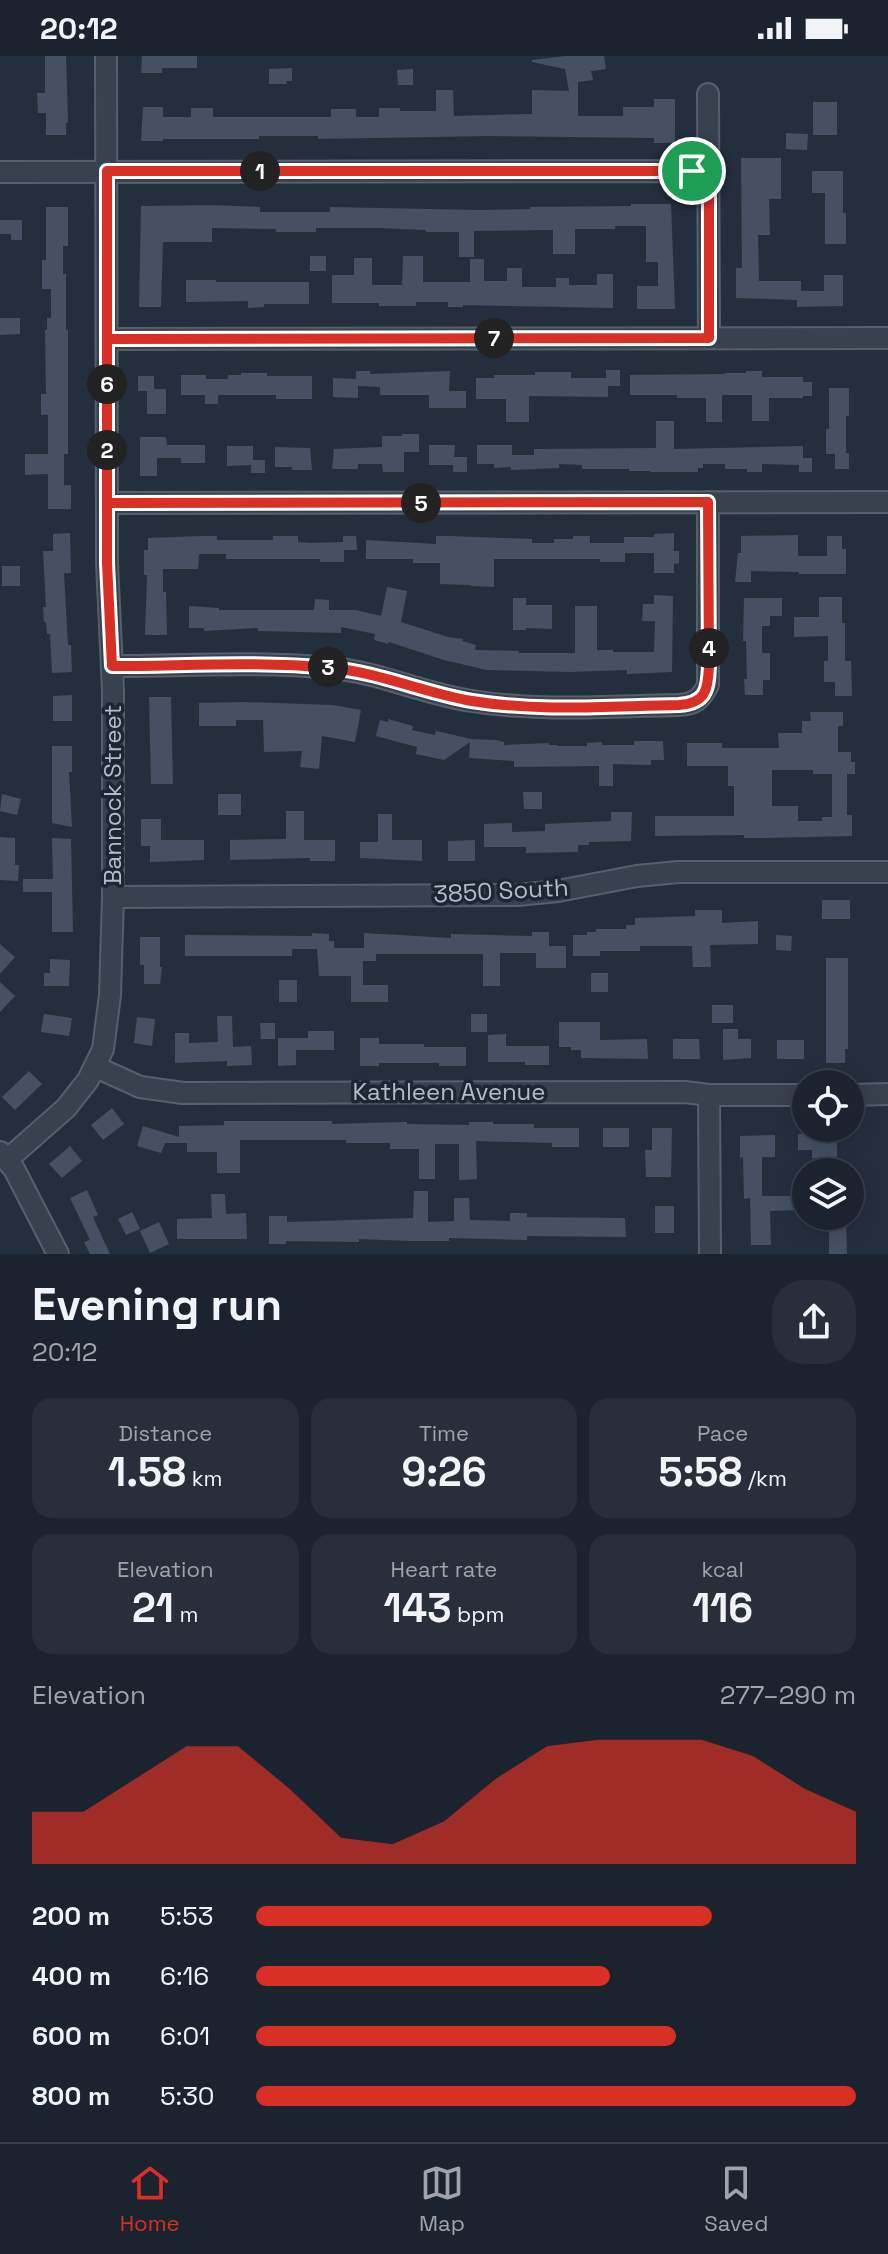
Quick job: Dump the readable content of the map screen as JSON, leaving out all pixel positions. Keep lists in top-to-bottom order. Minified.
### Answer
{"streets":{"street":["Bannock Street","3850 South","Kathleen Avenue"]},"crossings":[["Bannock Street","3850 South"],["Bannock Street","Kathleen Avenue"]],"page":{"status":"20:12","pins":["1","7","6","2","5","4","3"],"heading":["Evening run","20:12"],"stats":[["Distance","1.58 km"],["Time","9:26"],["Pace","5:58 /km"],["Elevation","21 m"],["Heart rate","143 bpm"],["kcal","116"]],"chart":["Elevation","277–290 m"],"list":[{"name":"200 m","note":"5:53"},{"name":"400 m","note":"6:16"},{"name":"600 m","note":"6:01"},{"name":"800 m","note":"5:30"}],"tabs":["Home","Map","Saved"]}}
